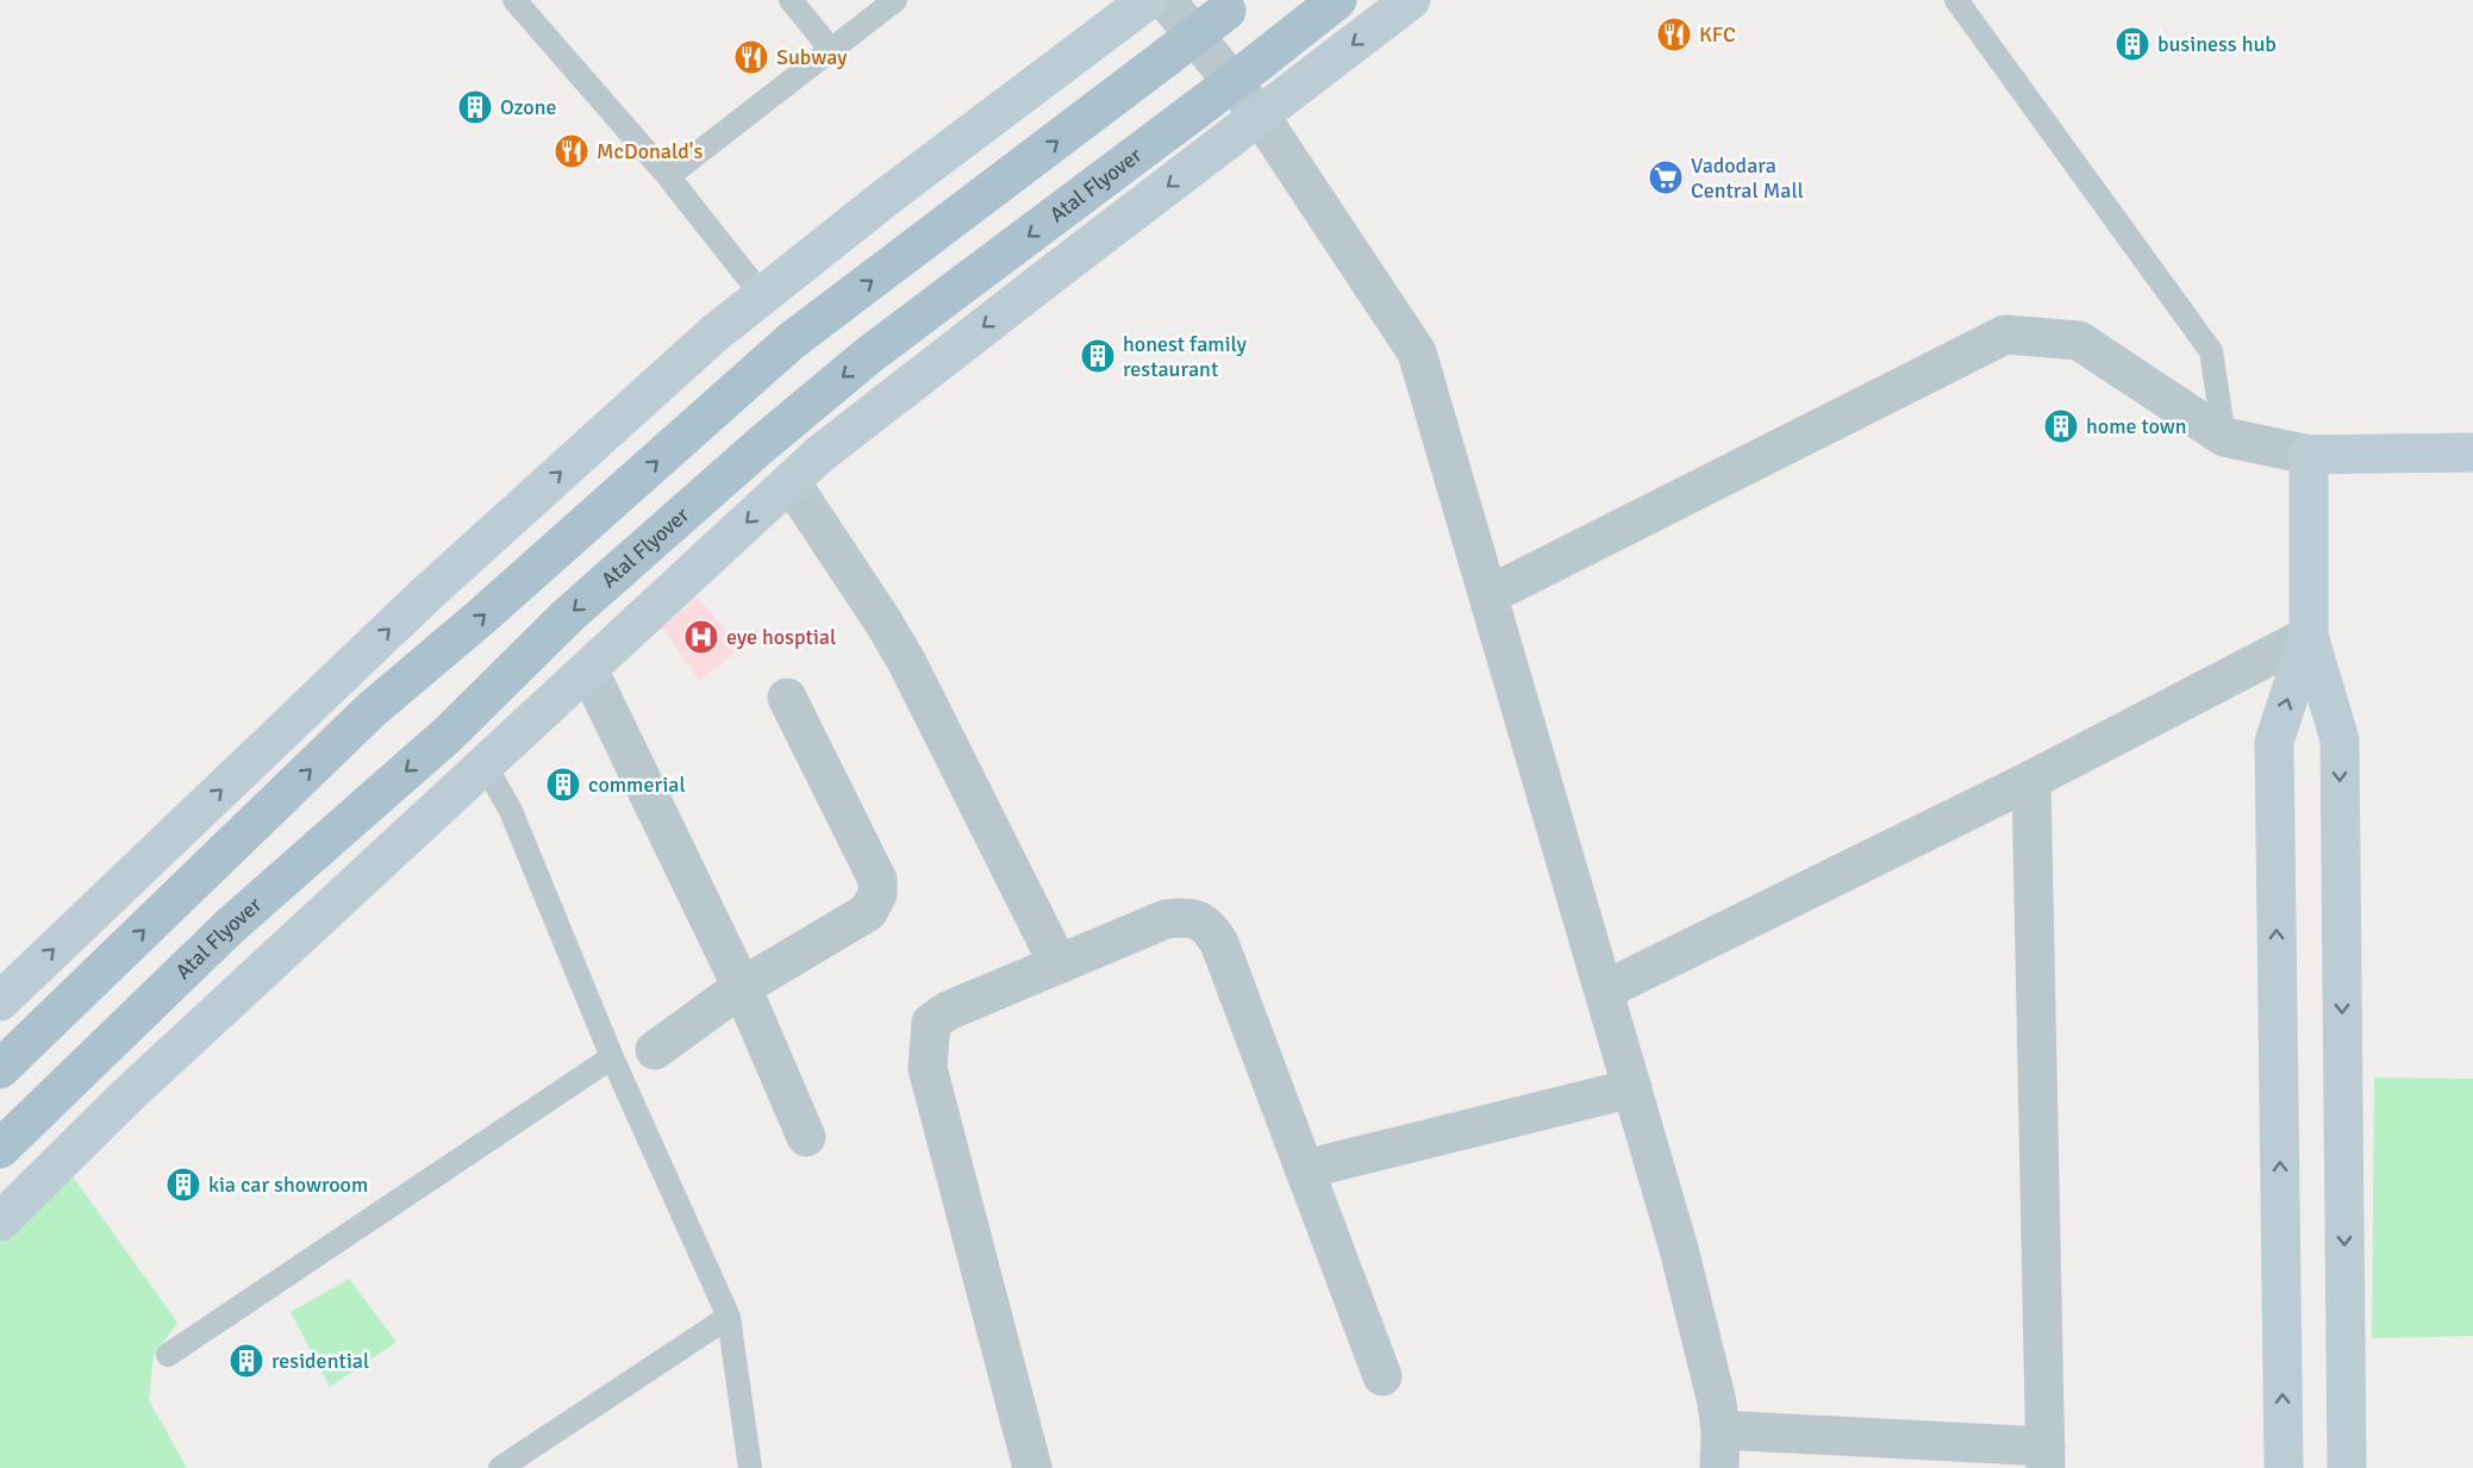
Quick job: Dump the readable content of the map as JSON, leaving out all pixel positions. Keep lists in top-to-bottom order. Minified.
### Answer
{"streets":{"main road":["Atal Flyover"]},"places":{"restaurant":["KFC","Subway","McDonald's"],"building":["business hub","Ozone","honest family restaurant","home town","commerial","kia car showroom","residential"],"supermarket":["Vadodara Central Mall"],"hospital":["eye hosptial"]}}
